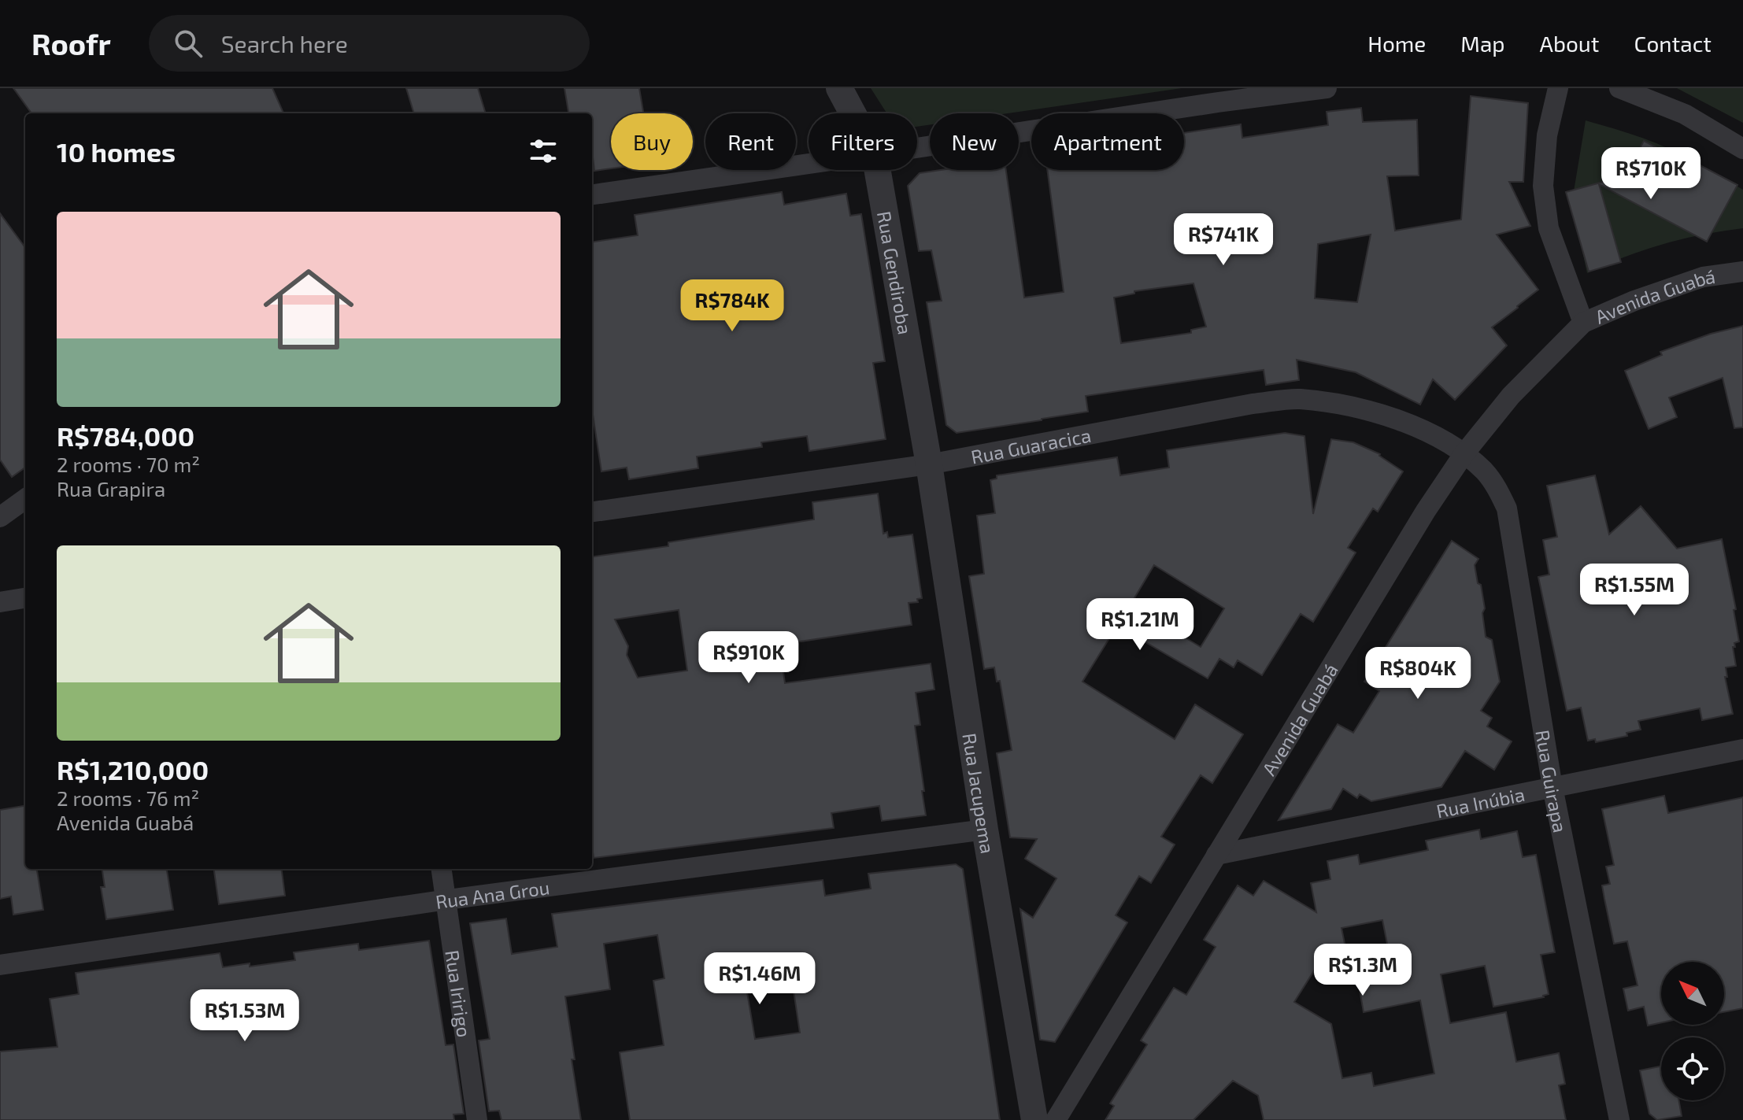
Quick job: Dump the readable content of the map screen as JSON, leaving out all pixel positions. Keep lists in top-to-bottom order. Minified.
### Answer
{"streets":{"street":["Rua Gendiroba","Avenida Guabá","Rua Guaracica","Rua Guirapa","Rua Jacupema","Rua Inúbia","Rua Ana Grou","Rua Iririgo"]},"crossings":[["Rua Gendiroba","Rua Guaracica"],["Rua Gendiroba","Rua Jacupema"],["Avenida Guabá","Rua Guaracica"],["Avenida Guabá","Rua Guirapa"],["Avenida Guabá","Rua Inúbia"],["Rua Guaracica","Rua Guirapa"],["Rua Guaracica","Rua Jacupema"],["Rua Guirapa","Rua Inúbia"],["Rua Jacupema","Rua Ana Grou"],["Rua Ana Grou","Rua Iririgo"]],"north":"top left","page":{"header":"Roofr","search":"Search here","nav":["Home","Map","About","Contact"],"chip":["Buy","Rent","Filters","New","Apartment"],"heading":"10 homes","price":["R$710K","R$741K","R$784K","R$1.55M","R$1.21M","R$910K","R$804K","R$1.3M","R$1.46M","R$1.53M"],"list":[{"name":"R$784,000","note":"2 rooms · 70 m² · Rua Grapira"},{"name":"R$1,210,000","note":"2 rooms · 76 m² · Avenida Guabá"}]}}
